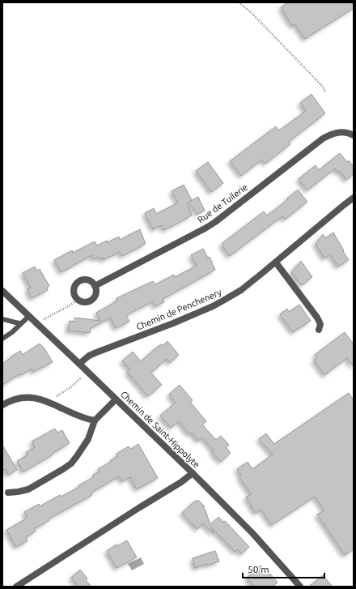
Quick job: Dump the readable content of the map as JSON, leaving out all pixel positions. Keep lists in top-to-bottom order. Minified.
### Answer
{"streets":{"street":["Rue de Tuilerie","Chemin de Penchenery","Chemin de Saint-Hippolyte"]},"crossings":[["Chemin de Penchenery","Chemin de Saint-Hippolyte"]],"scale_bar":"50 m"}
